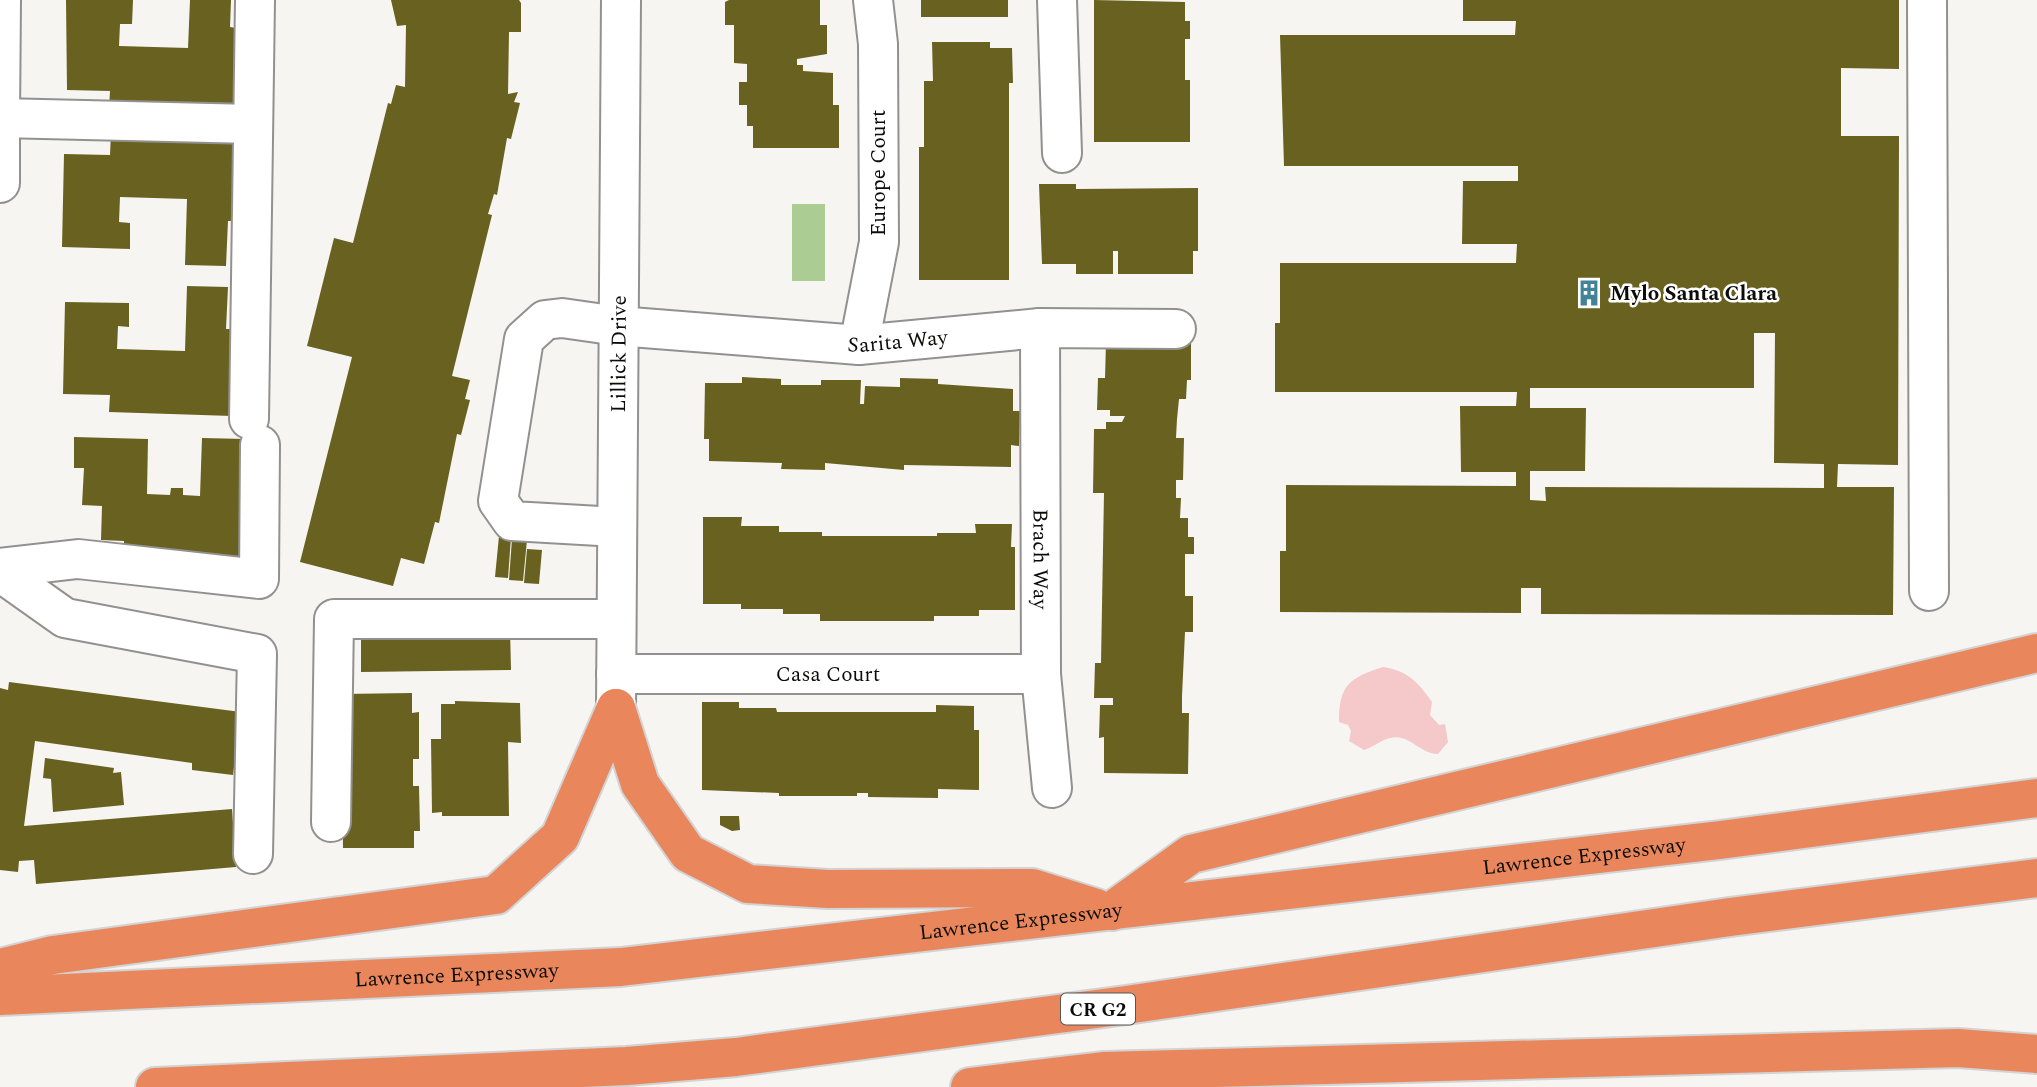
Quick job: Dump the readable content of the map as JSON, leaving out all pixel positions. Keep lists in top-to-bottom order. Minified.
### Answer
{"streets":{"highway":["Lawrence Expressway","CR G2"],"street":["Europe Court","Sarita Way","Lillick Drive","Brach Way","Casa Court"]},"crossings":[["Europe Court","Sarita Way"],["Sarita Way","Lillick Drive"],["Sarita Way","Brach Way"],["Lillick Drive","Casa Court"],["Brach Way","Casa Court"]],"places":{"building":["Mylo Santa Clara"]}}
